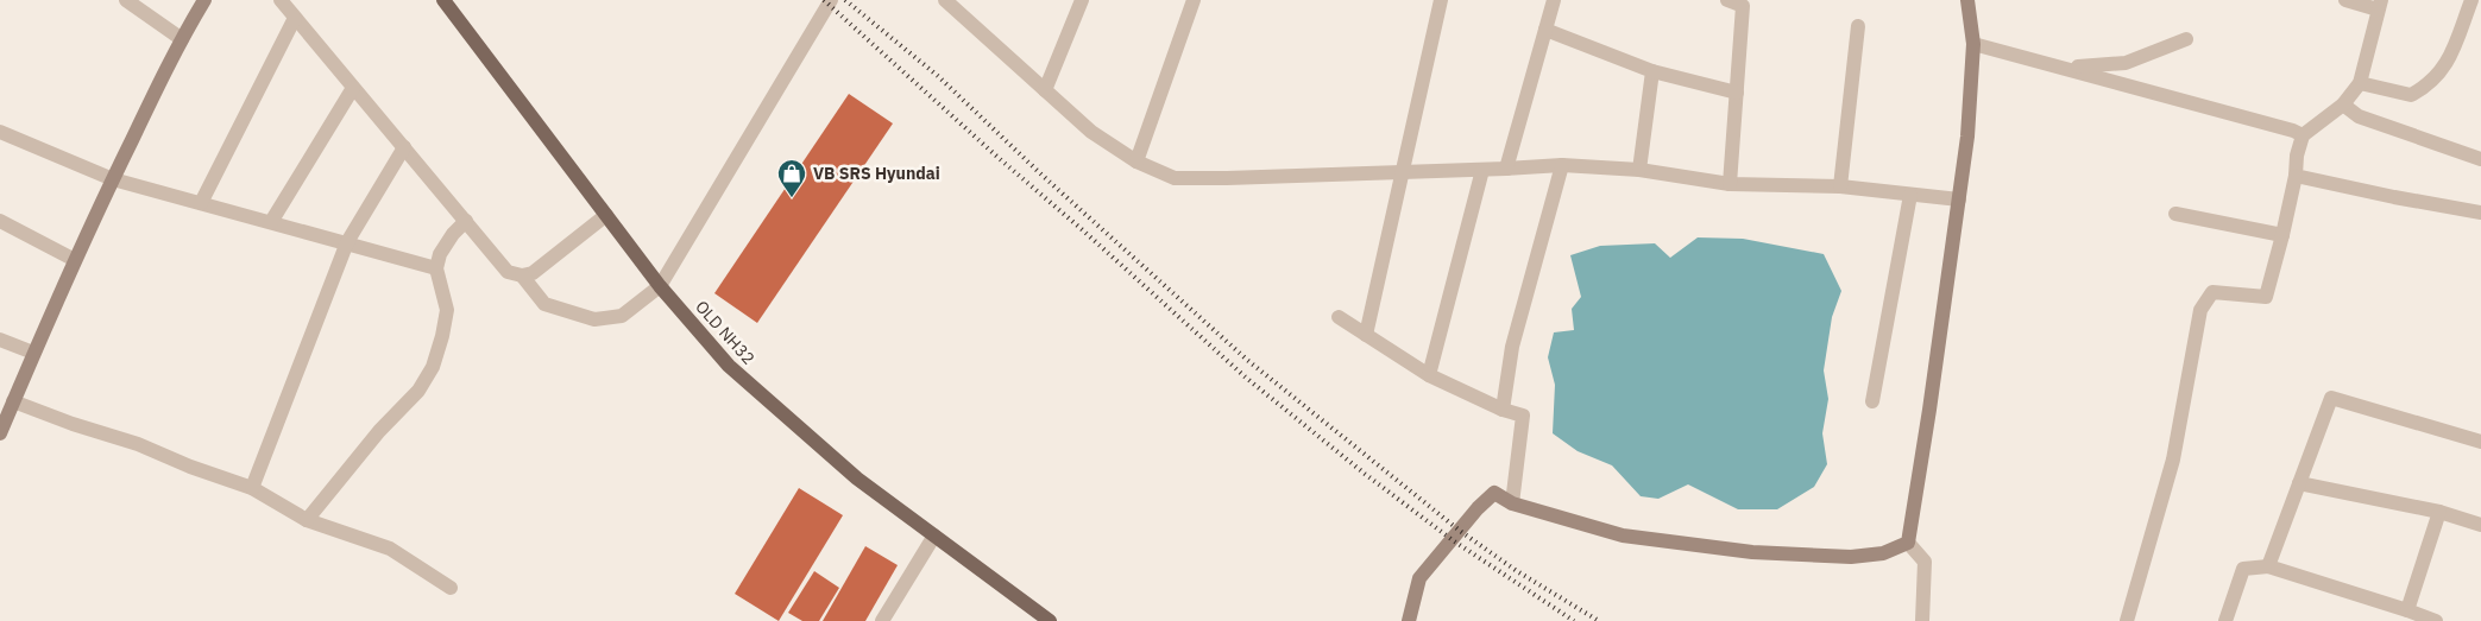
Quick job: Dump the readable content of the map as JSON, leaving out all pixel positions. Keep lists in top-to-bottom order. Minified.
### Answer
{"streets":{"main road":["OLD NH32"]},"places":{"shop":["VB SRS Hyundai"]}}
